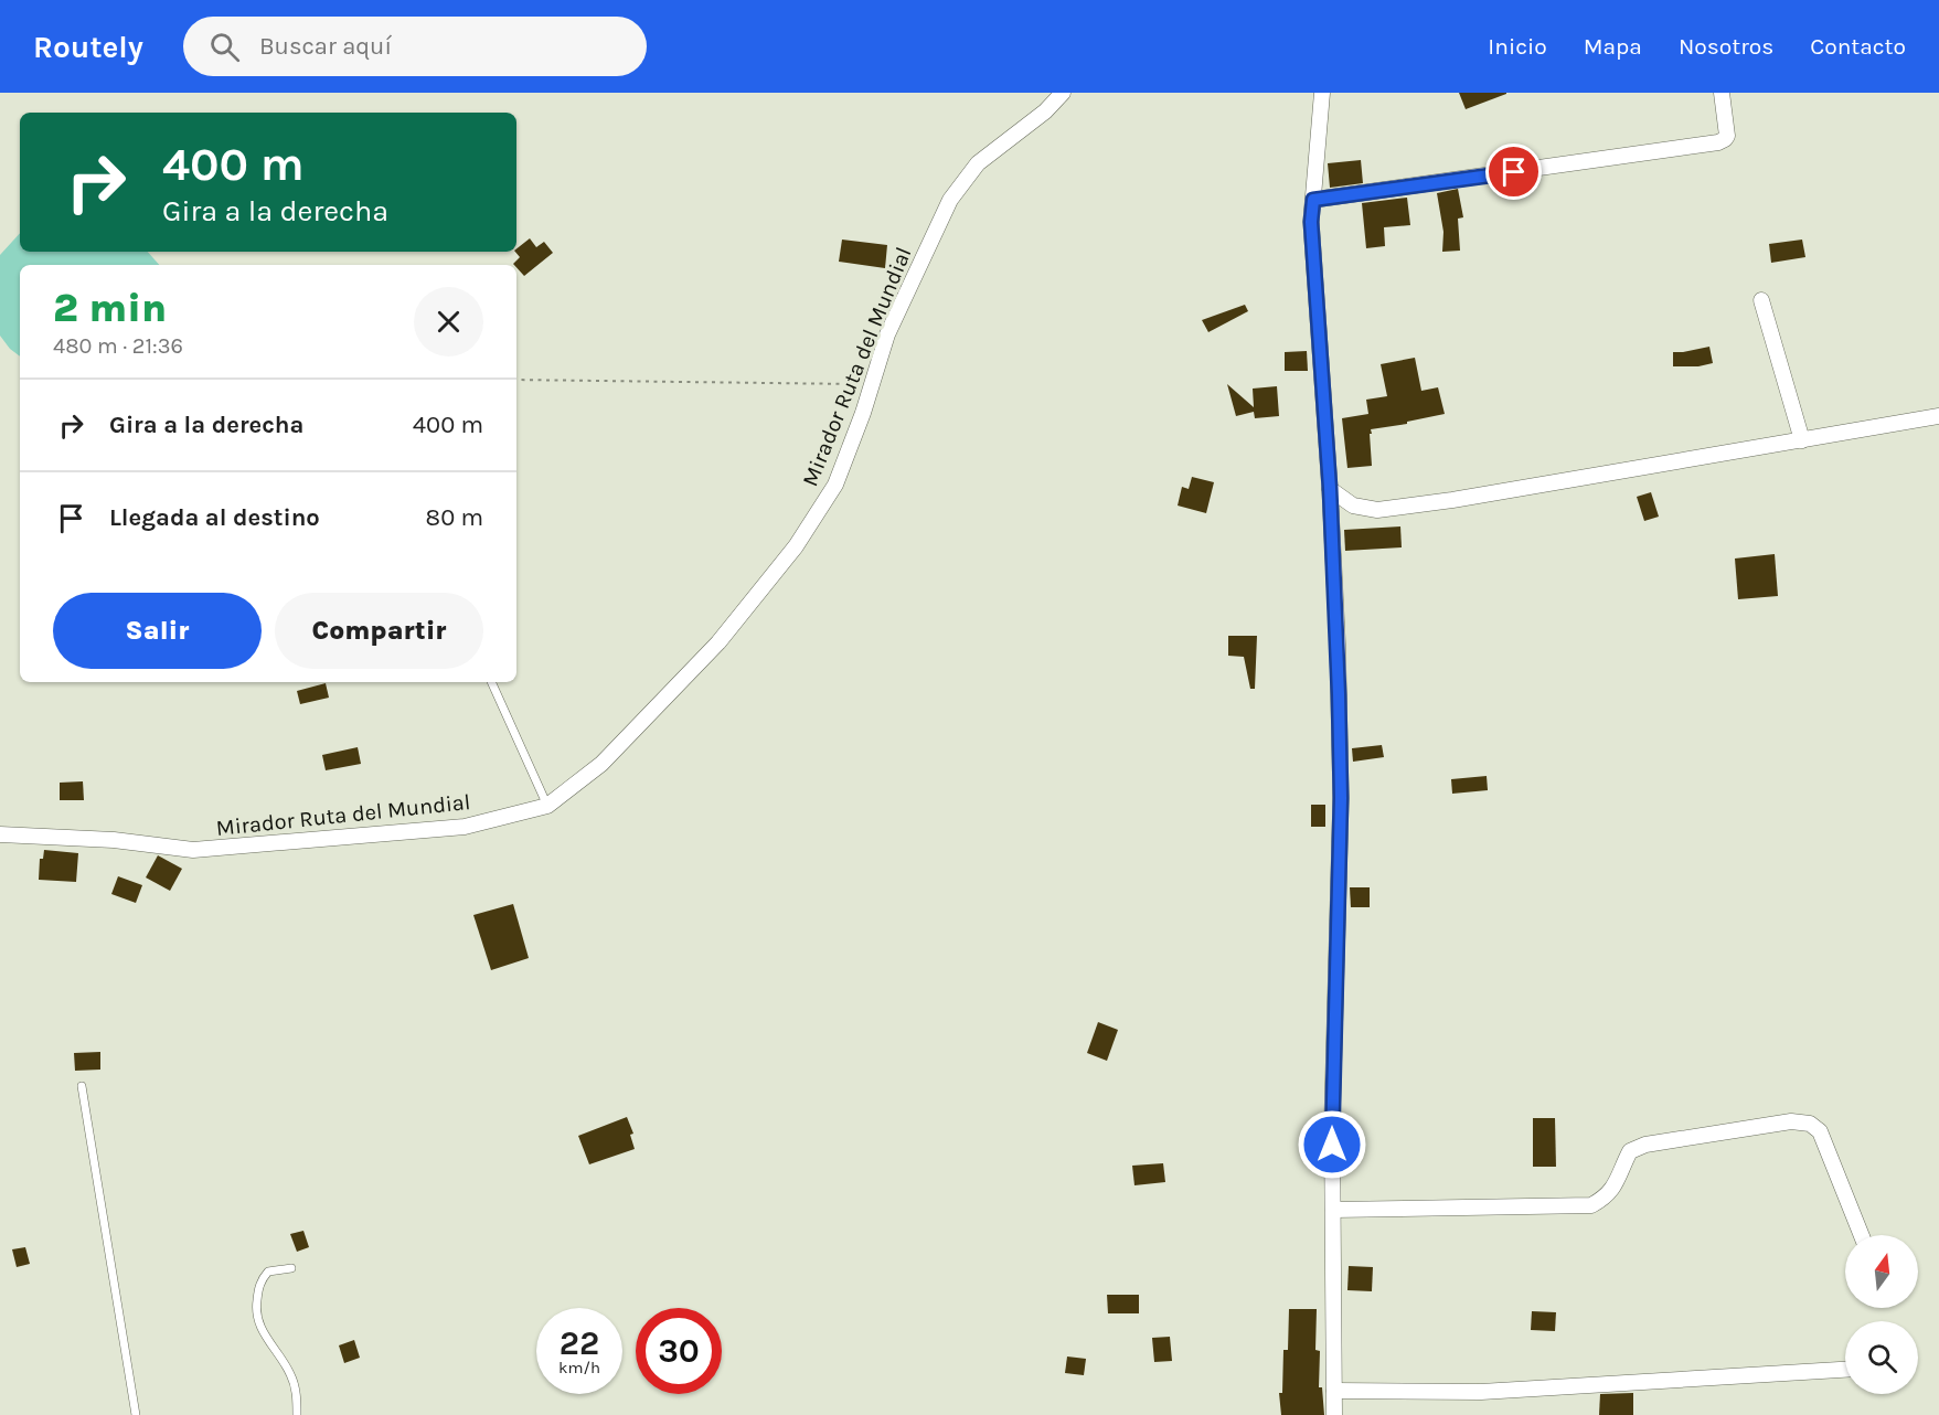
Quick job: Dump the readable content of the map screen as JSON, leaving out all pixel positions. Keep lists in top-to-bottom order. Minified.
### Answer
{"streets":{"street":["Mirador Ruta del Mundial"]},"north":"top","page":{"header":"Routely","search":"Buscar aquí","nav":["Inicio","Mapa","Nosotros","Contacto"],"turn":["400 m","Gira a la derecha"],"heading":["2 min","480 m · 21:36"],"list":[{"name":"Gira a la derecha","value":"400 m"},{"name":"Llegada al destino","value":"80 m"}],"buttons":["Salir","Compartir"],"speed":"22 km/h","limit":"30"}}
